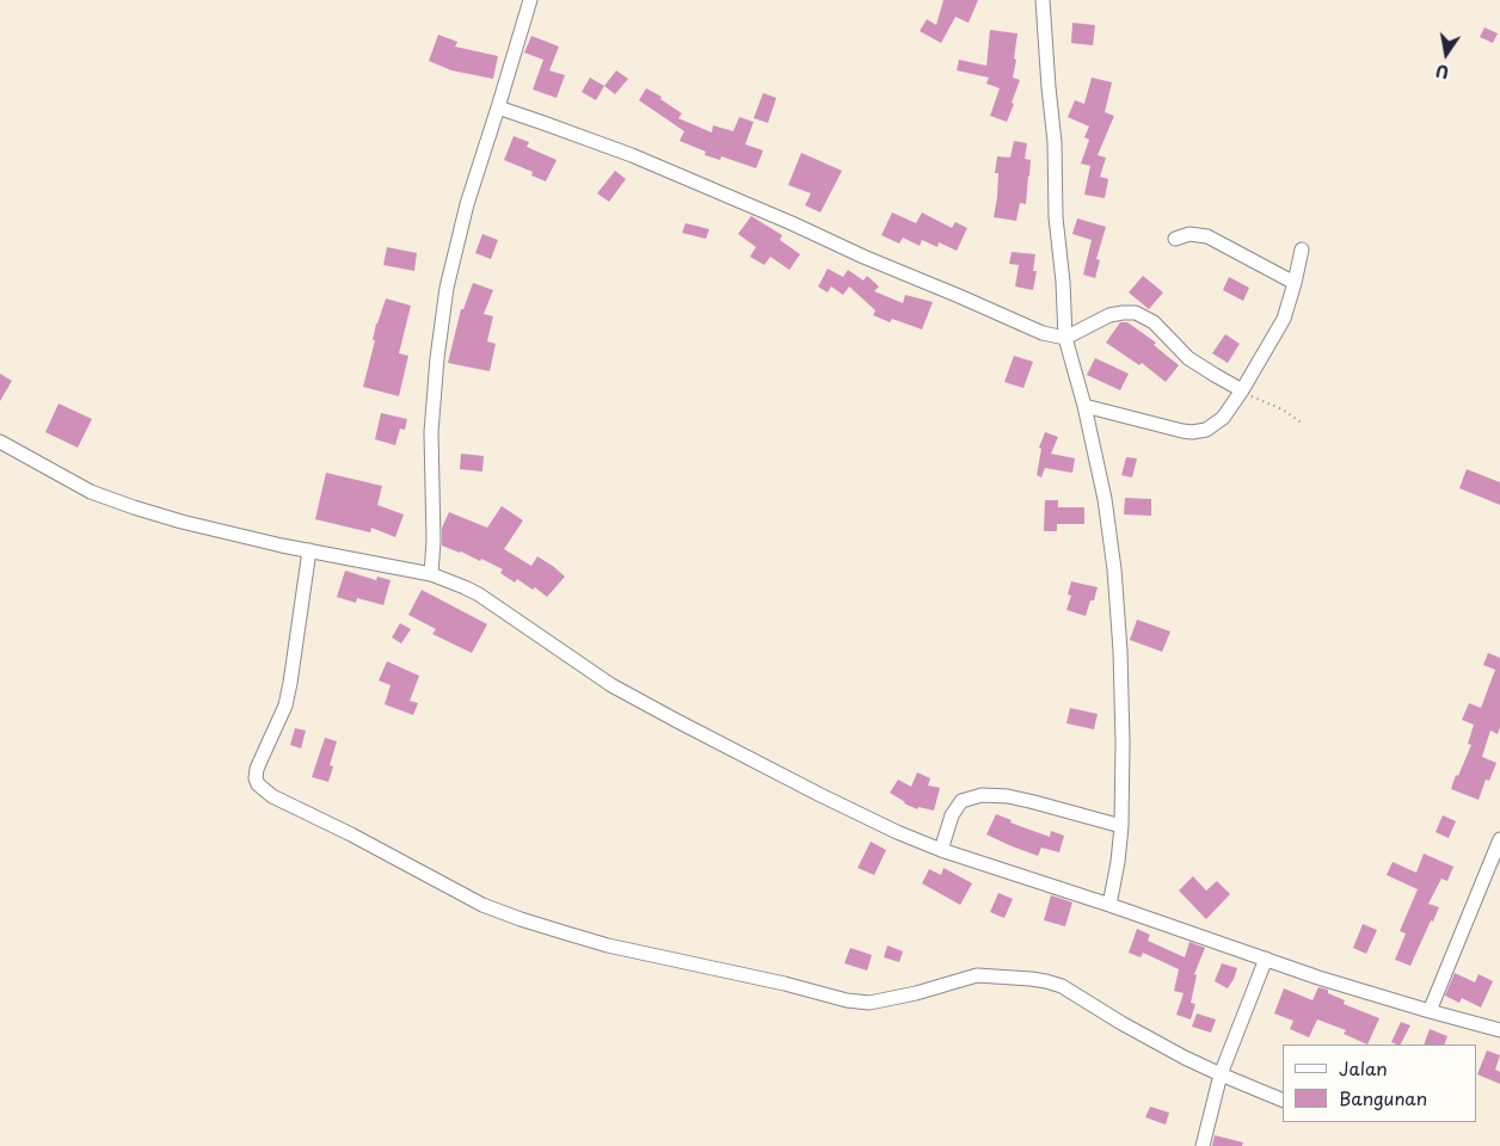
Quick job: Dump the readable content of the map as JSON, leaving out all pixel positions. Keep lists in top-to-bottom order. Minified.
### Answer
{"legend":["Jalan","Bangunan"],"north":"bottom"}
